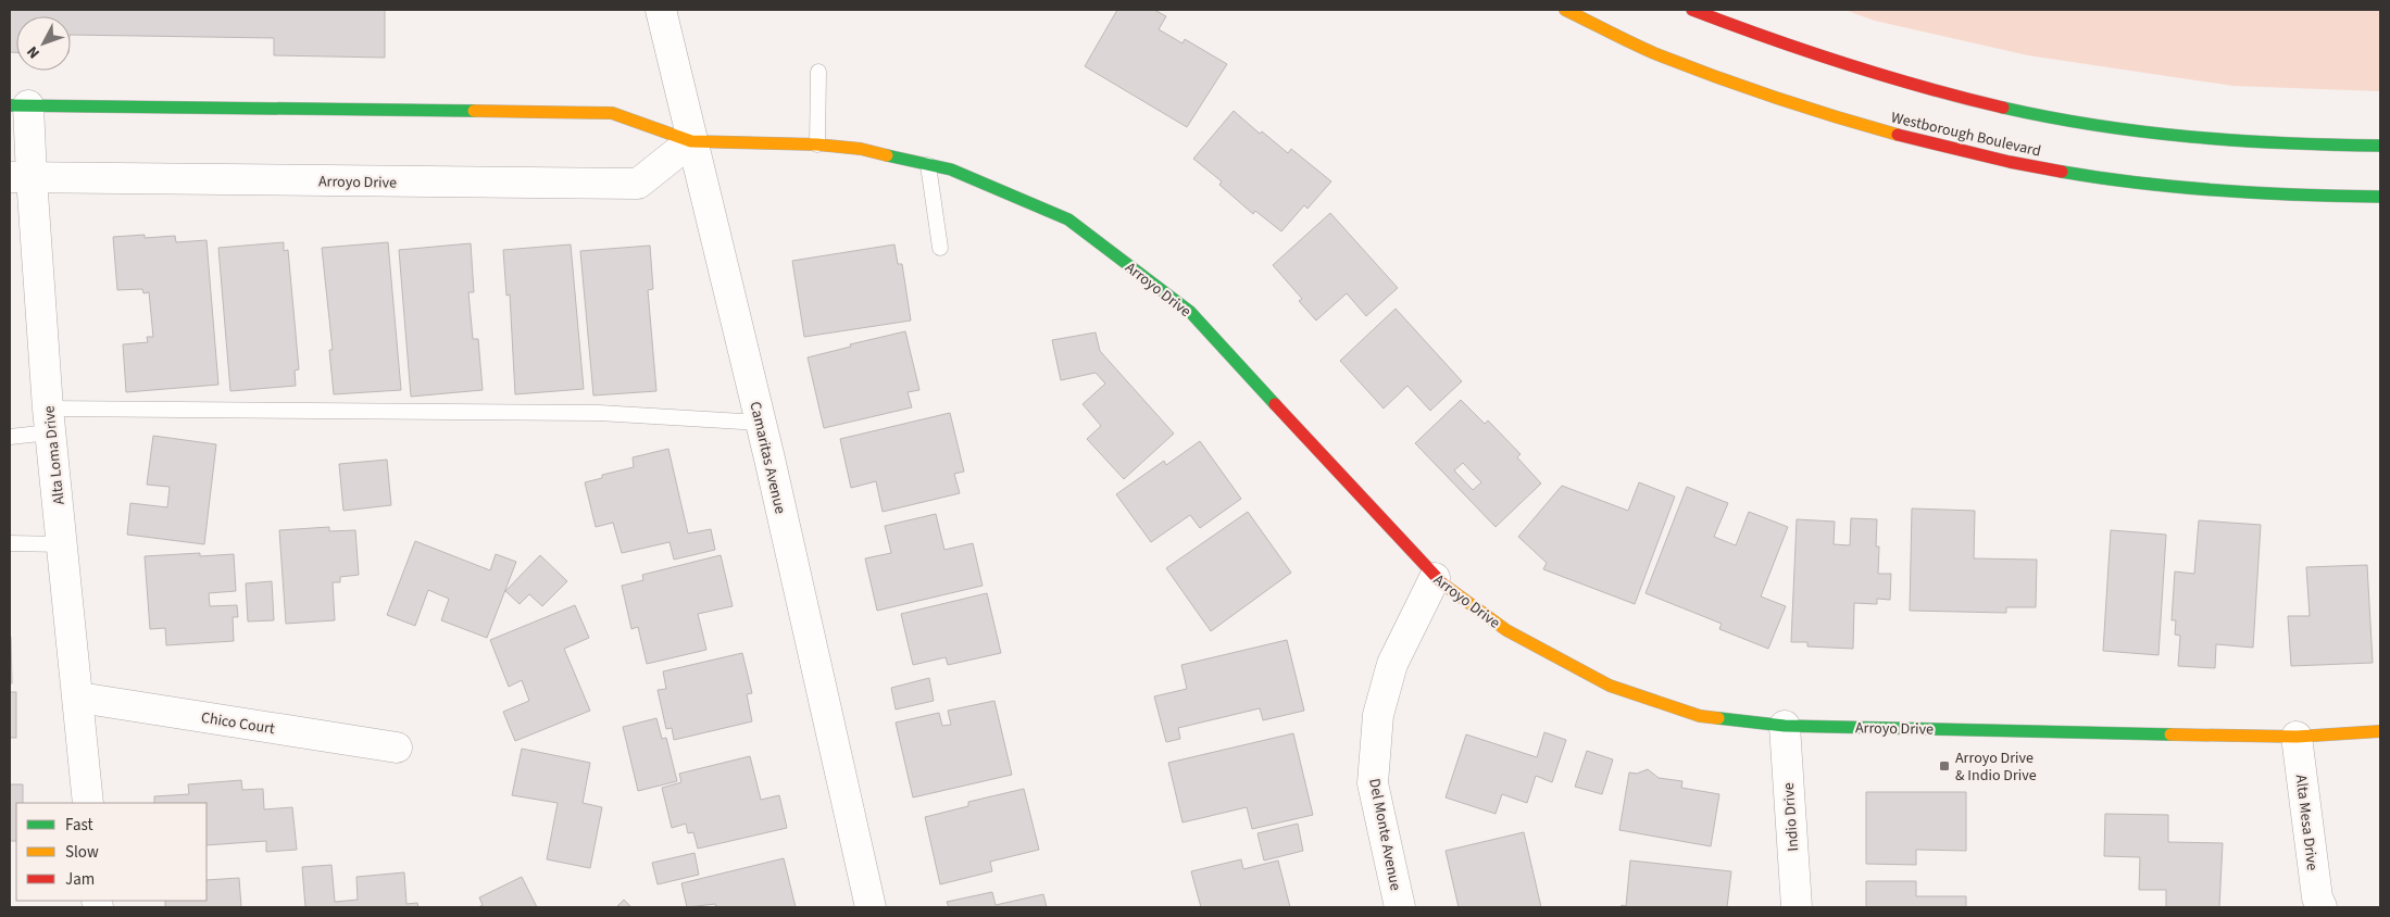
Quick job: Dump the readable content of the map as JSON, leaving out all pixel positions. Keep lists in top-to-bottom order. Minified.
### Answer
{"streets":{"street":["Westborough Boulevard","Arroyo Drive","Alta Loma Drive","Camaritas Avenue","Chico Court","Indio Drive","Alta Mesa Drive","Del Monte Avenue"]},"crossings":[["Arroyo Drive","Alta Loma Drive"],["Arroyo Drive","Camaritas Avenue"],["Arroyo Drive","Indio Drive"],["Arroyo Drive","Alta Mesa Drive"],["Arroyo Drive","Del Monte Avenue"],["Alta Loma Drive","Chico Court"]],"places":{"transit":["Arroyo Drive & Indio Drive"]},"legend":["Fast","Slow","Jam"],"north":"bottom left"}
